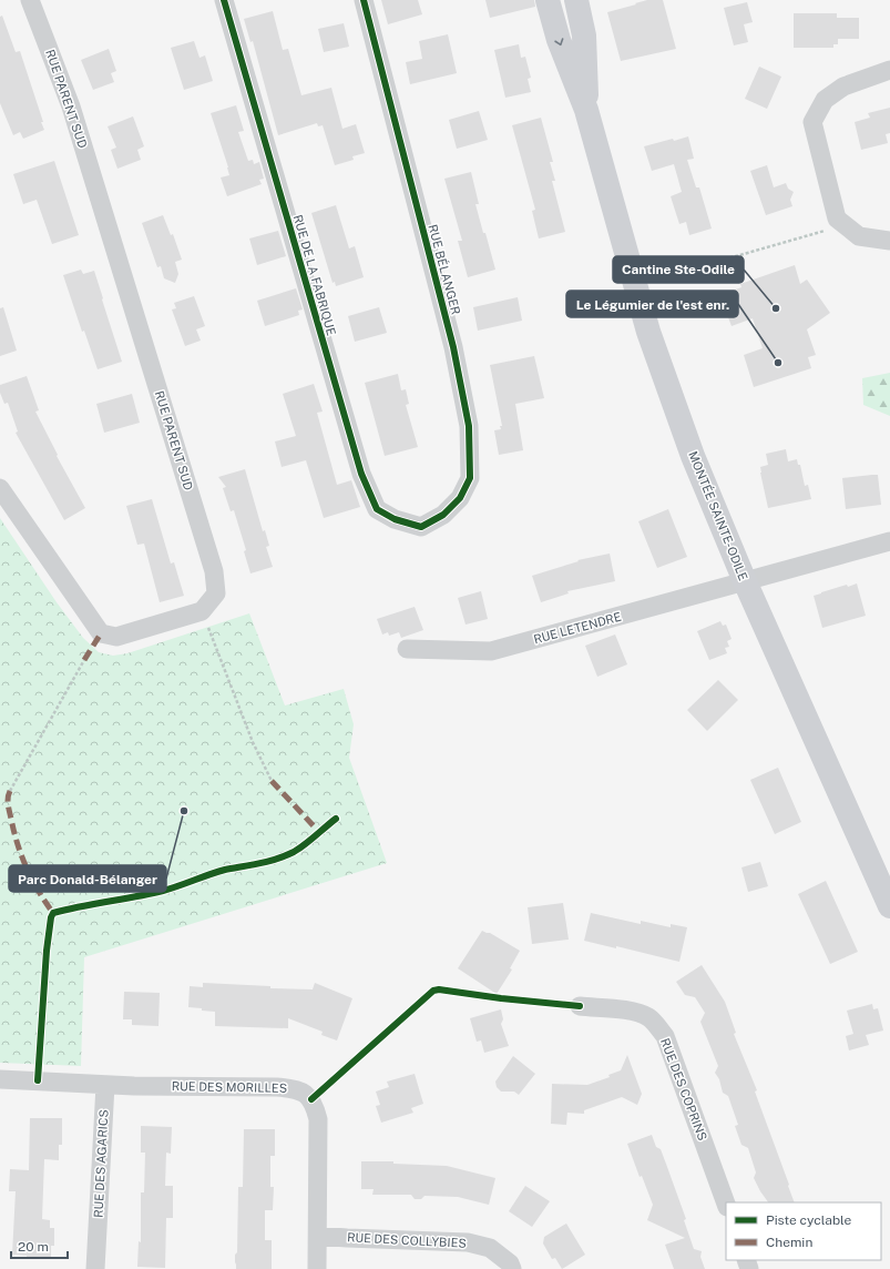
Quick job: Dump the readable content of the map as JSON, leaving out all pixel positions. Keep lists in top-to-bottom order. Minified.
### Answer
{"streets":{"main road":["MONTÉE SAINTE-ODILE"],"street":["RUE PARENT SUD","RUE BÉLANGER","RUE DE LA FABRIQUE","RUE LETENDRE","RUE DES MORILLES","RUE DES COPRINS","RUE DES AGARICS","RUE DES COLLYBIES"]},"crossings":[["RUE BÉLANGER","RUE DE LA FABRIQUE"],["MONTÉE SAINTE-ODILE","RUE LETENDRE"],["RUE DES MORILLES","RUE DES AGARICS"],["RUE DES MORILLES","RUE DES COLLYBIES"]],"places":["Cantine Ste-Odile","Le Légumier de l'est enr.","Parc Donald-Bélanger"],"legend":["Piste cyclable","Chemin"],"scale_bar":"20 m"}
